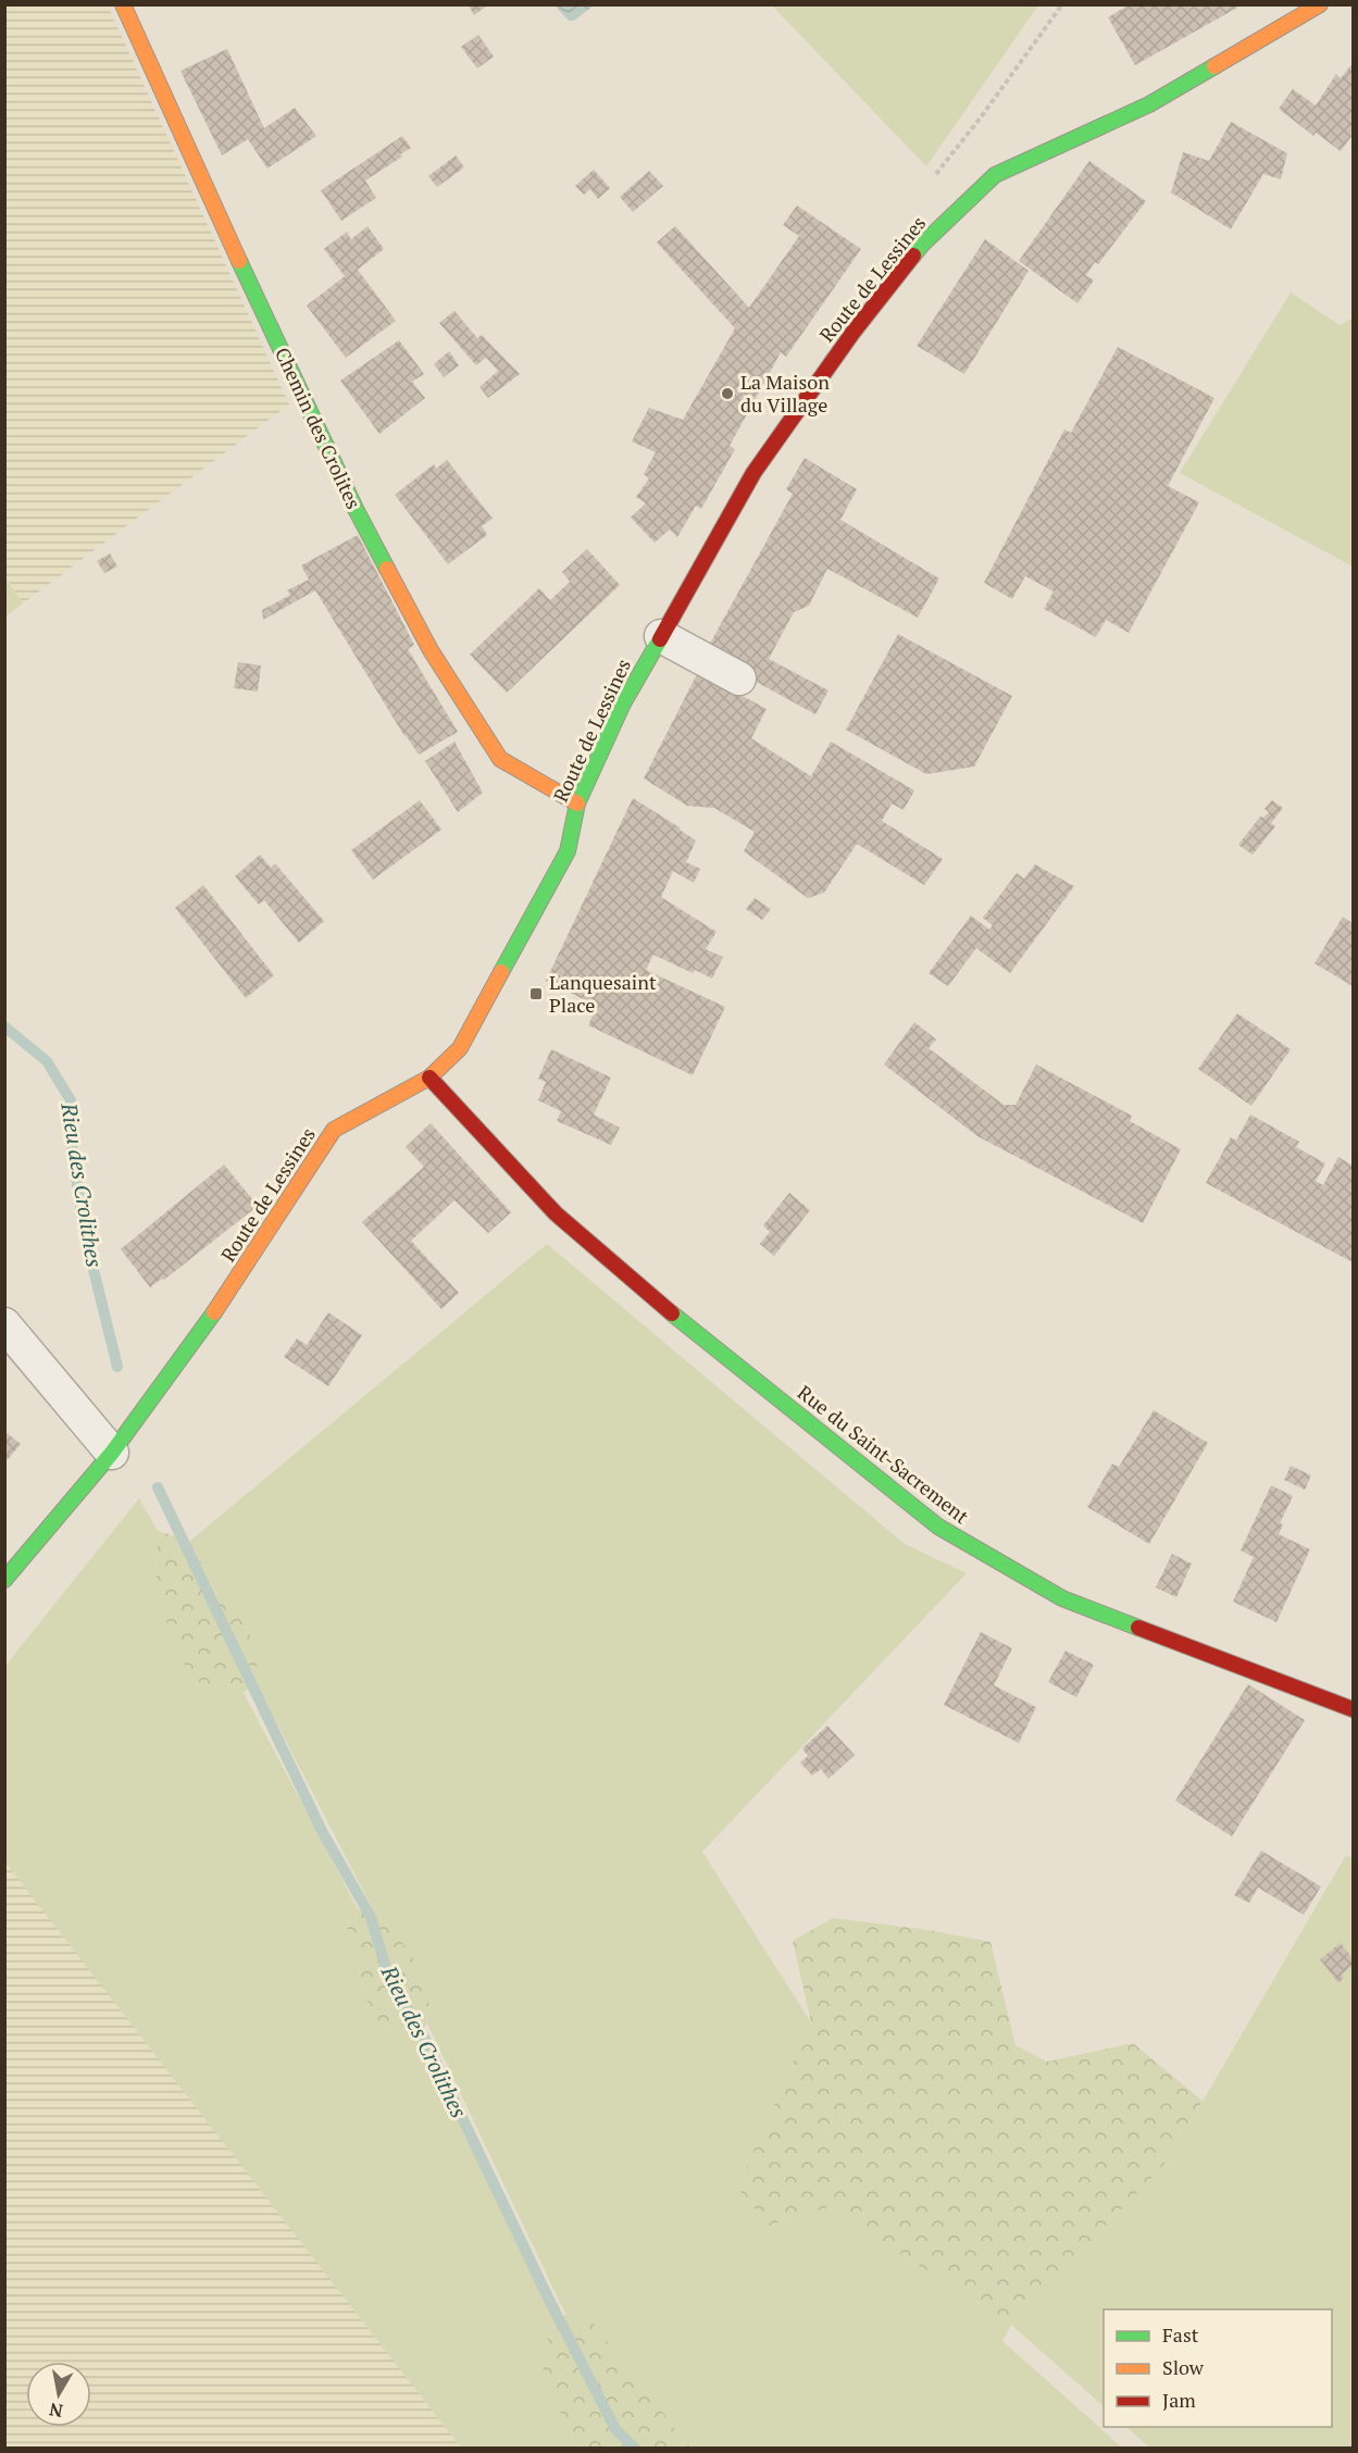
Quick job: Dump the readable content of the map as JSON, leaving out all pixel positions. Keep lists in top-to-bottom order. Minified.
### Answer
{"streets":{"main road":["Route de Lessines","Chemin des Crolites","Rue du Saint-Sacrement"]},"crossings":[["Route de Lessines","Chemin des Crolites"],["Route de Lessines","Rue du Saint-Sacrement"]],"water":["Rieu des Crolithes"],"places":{"other":["La Maison du Village"],"transit":["Lanquesaint Place"]},"legend":["Fast","Slow","Jam"],"north":"bottom"}
